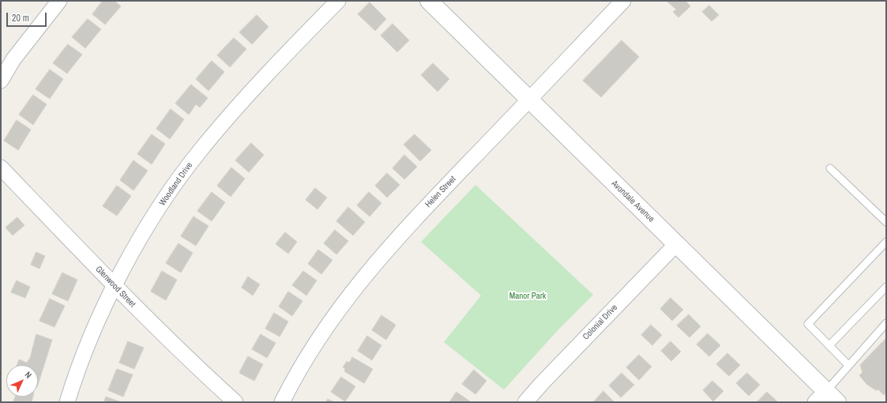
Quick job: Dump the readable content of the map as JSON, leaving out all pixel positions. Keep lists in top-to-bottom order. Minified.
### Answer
{"streets":{"street":["Woodland Drive","Helen Street","Avondale Avenue","Glenwood Street","Colonial Drive"]},"crossings":[["Woodland Drive","Glenwood Street"],["Helen Street","Avondale Avenue"],["Avondale Avenue","Colonial Drive"]],"parks":["Manor Park"],"scale_bar":"20 m","north":"top right"}
